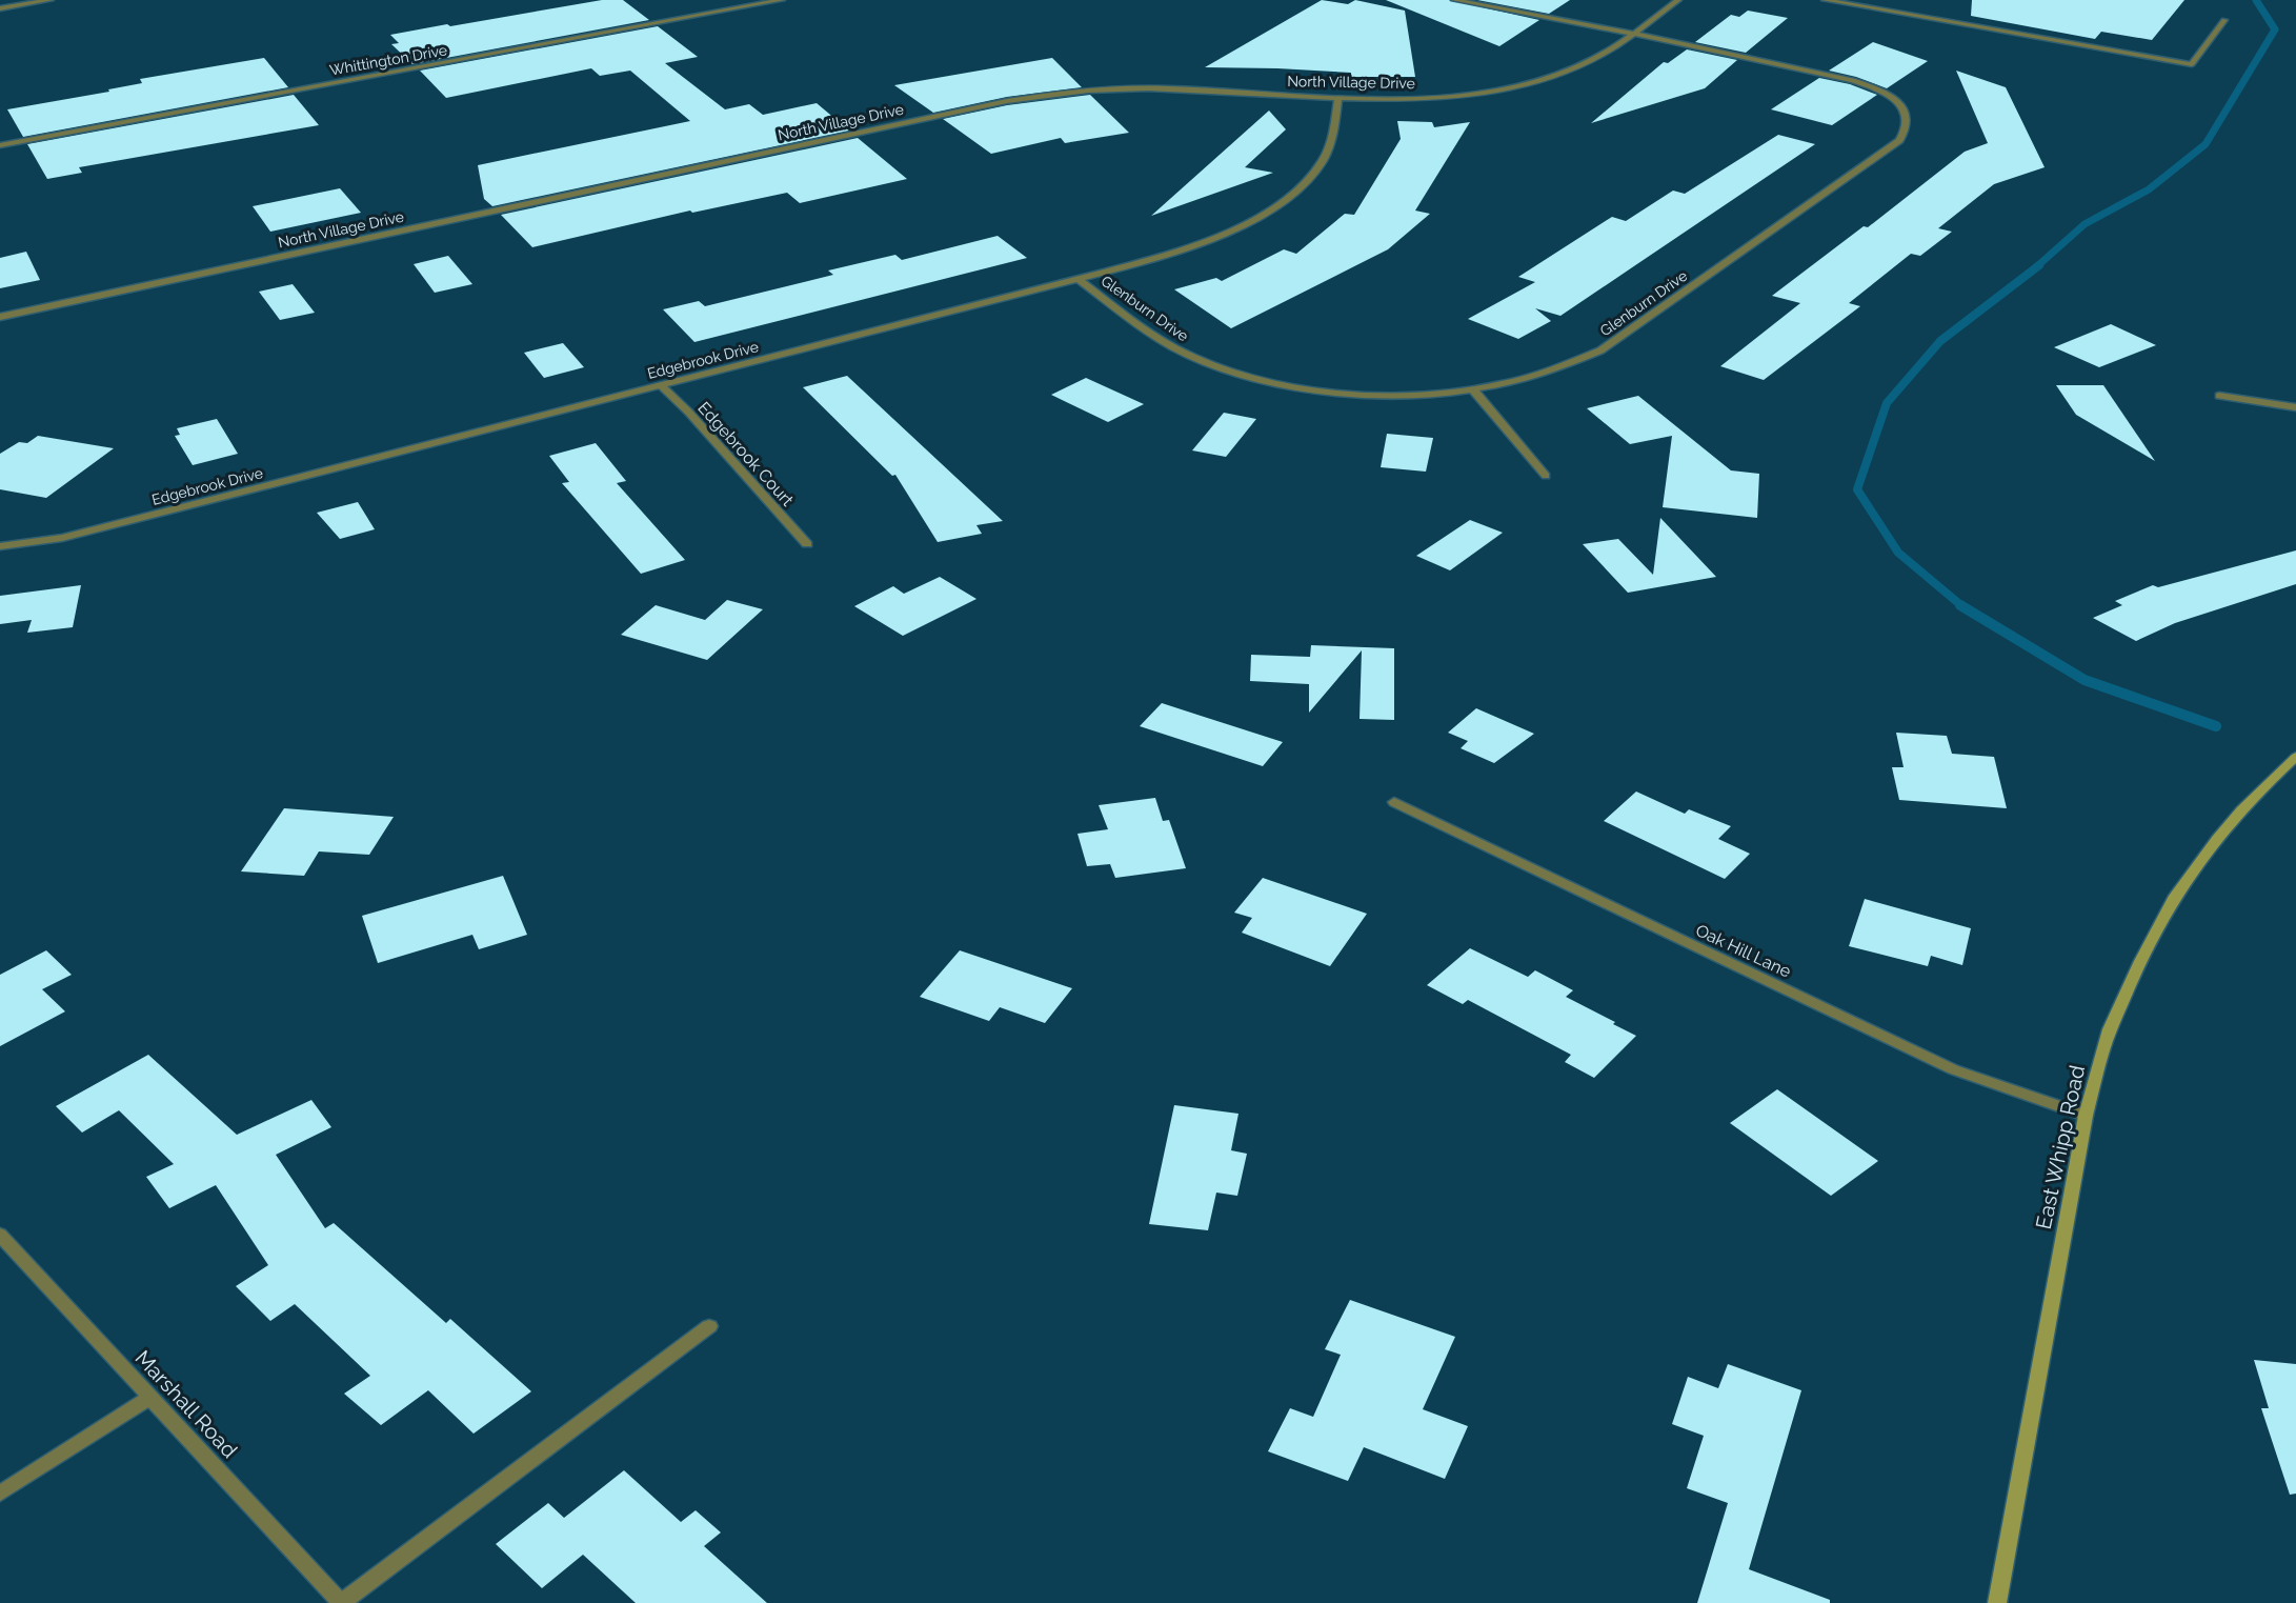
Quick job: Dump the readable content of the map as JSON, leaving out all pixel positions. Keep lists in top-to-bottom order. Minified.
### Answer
{"streets":{"main road":["East Whipp Road"],"street":["Whittington Drive","North Village Drive","Glenburn Drive","Edgebrook Drive","Edgebrook Court","Oak Hill Lane","Marshall Road"]},"crossings":[["North Village Drive","Glenburn Drive"],["North Village Drive","Edgebrook Drive"],["Glenburn Drive","Edgebrook Drive"],["Edgebrook Drive","Edgebrook Court"],["Oak Hill Lane","East Whipp Road"]]}
